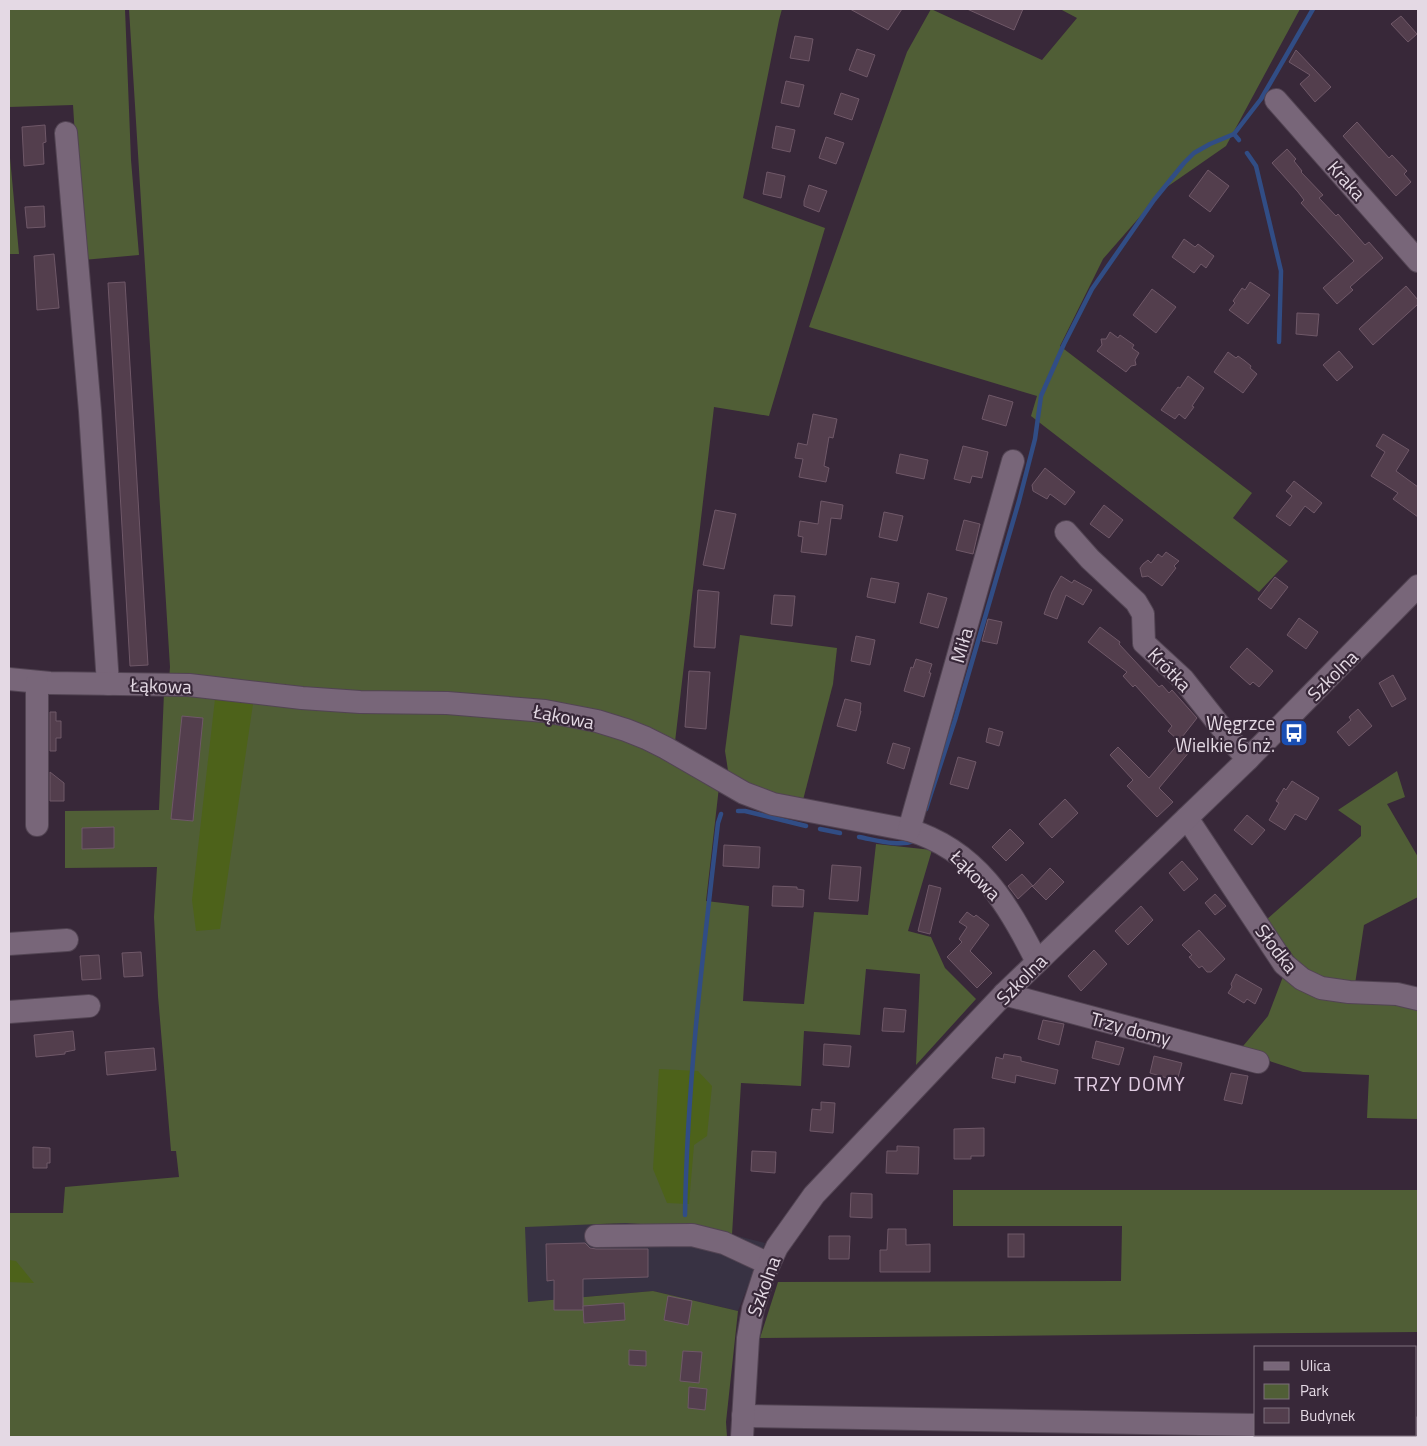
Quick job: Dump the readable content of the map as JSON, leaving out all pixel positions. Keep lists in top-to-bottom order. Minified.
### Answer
{"streets":{"street":["Kraka","Miła","Krótka","Szkolna","Łąkowa","Słodka","Trzy domy"]},"crossings":[["Miła","Łąkowa"],["Krótka","Szkolna"],["Szkolna","Łąkowa"],["Szkolna","Słodka"],["Szkolna","Trzy domy"]],"districts":["TRZY DOMY"],"places":{"bus stop":["Węgrzce Wielkie 6 nż."]},"legend":["Ulica","Park","Budynek"]}
